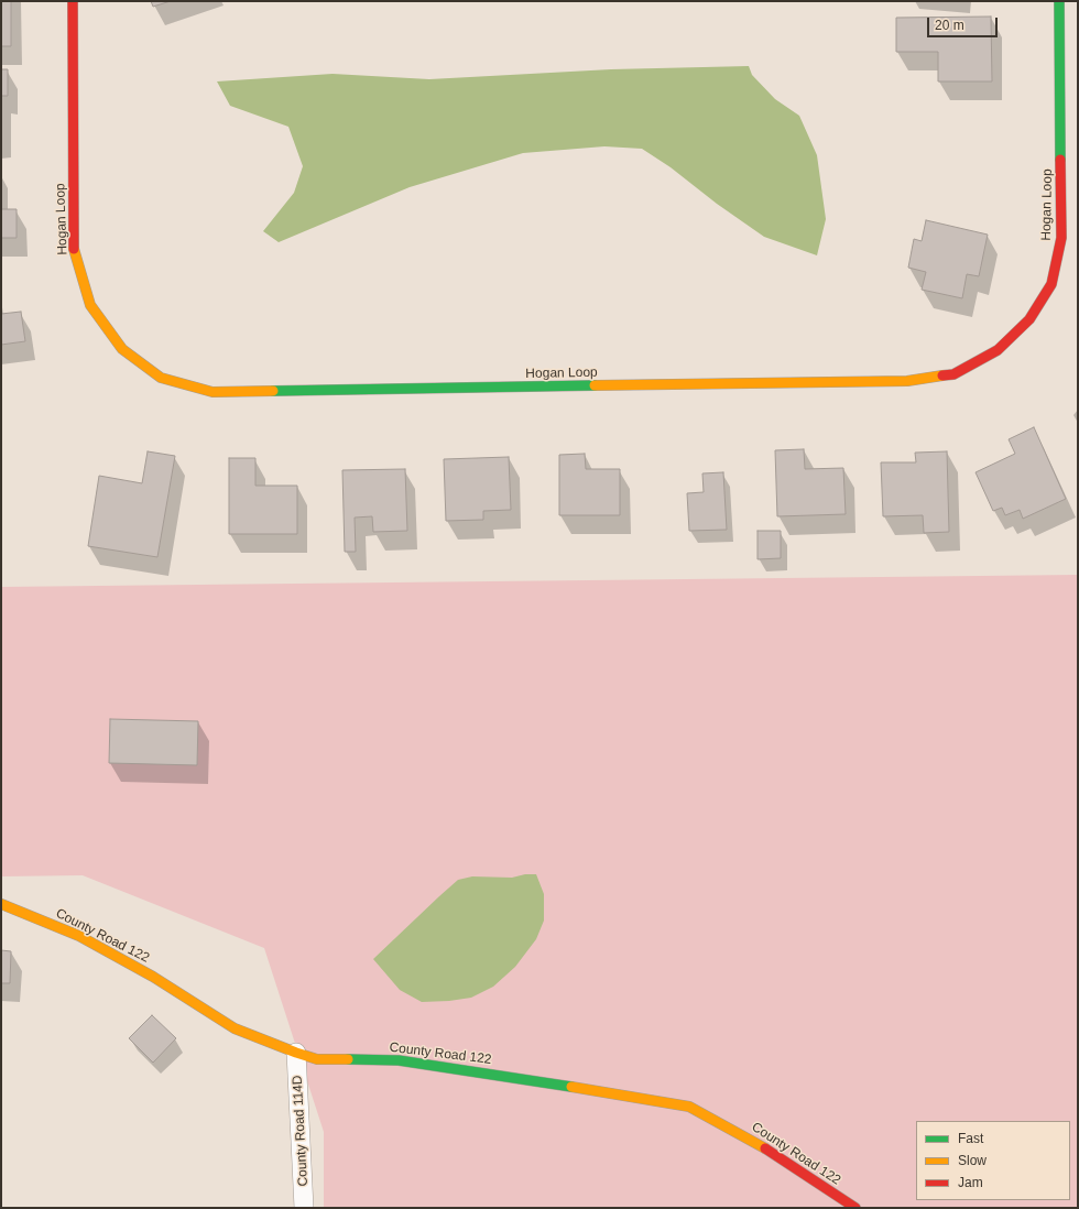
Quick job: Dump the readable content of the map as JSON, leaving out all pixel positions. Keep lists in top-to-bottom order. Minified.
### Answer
{"streets":{"street":["Hogan Loop","County Road 122","County Road 114D"]},"crossings":[["County Road 122","County Road 114D"]],"legend":["Fast","Slow","Jam"],"scale_bar":"20 m"}
